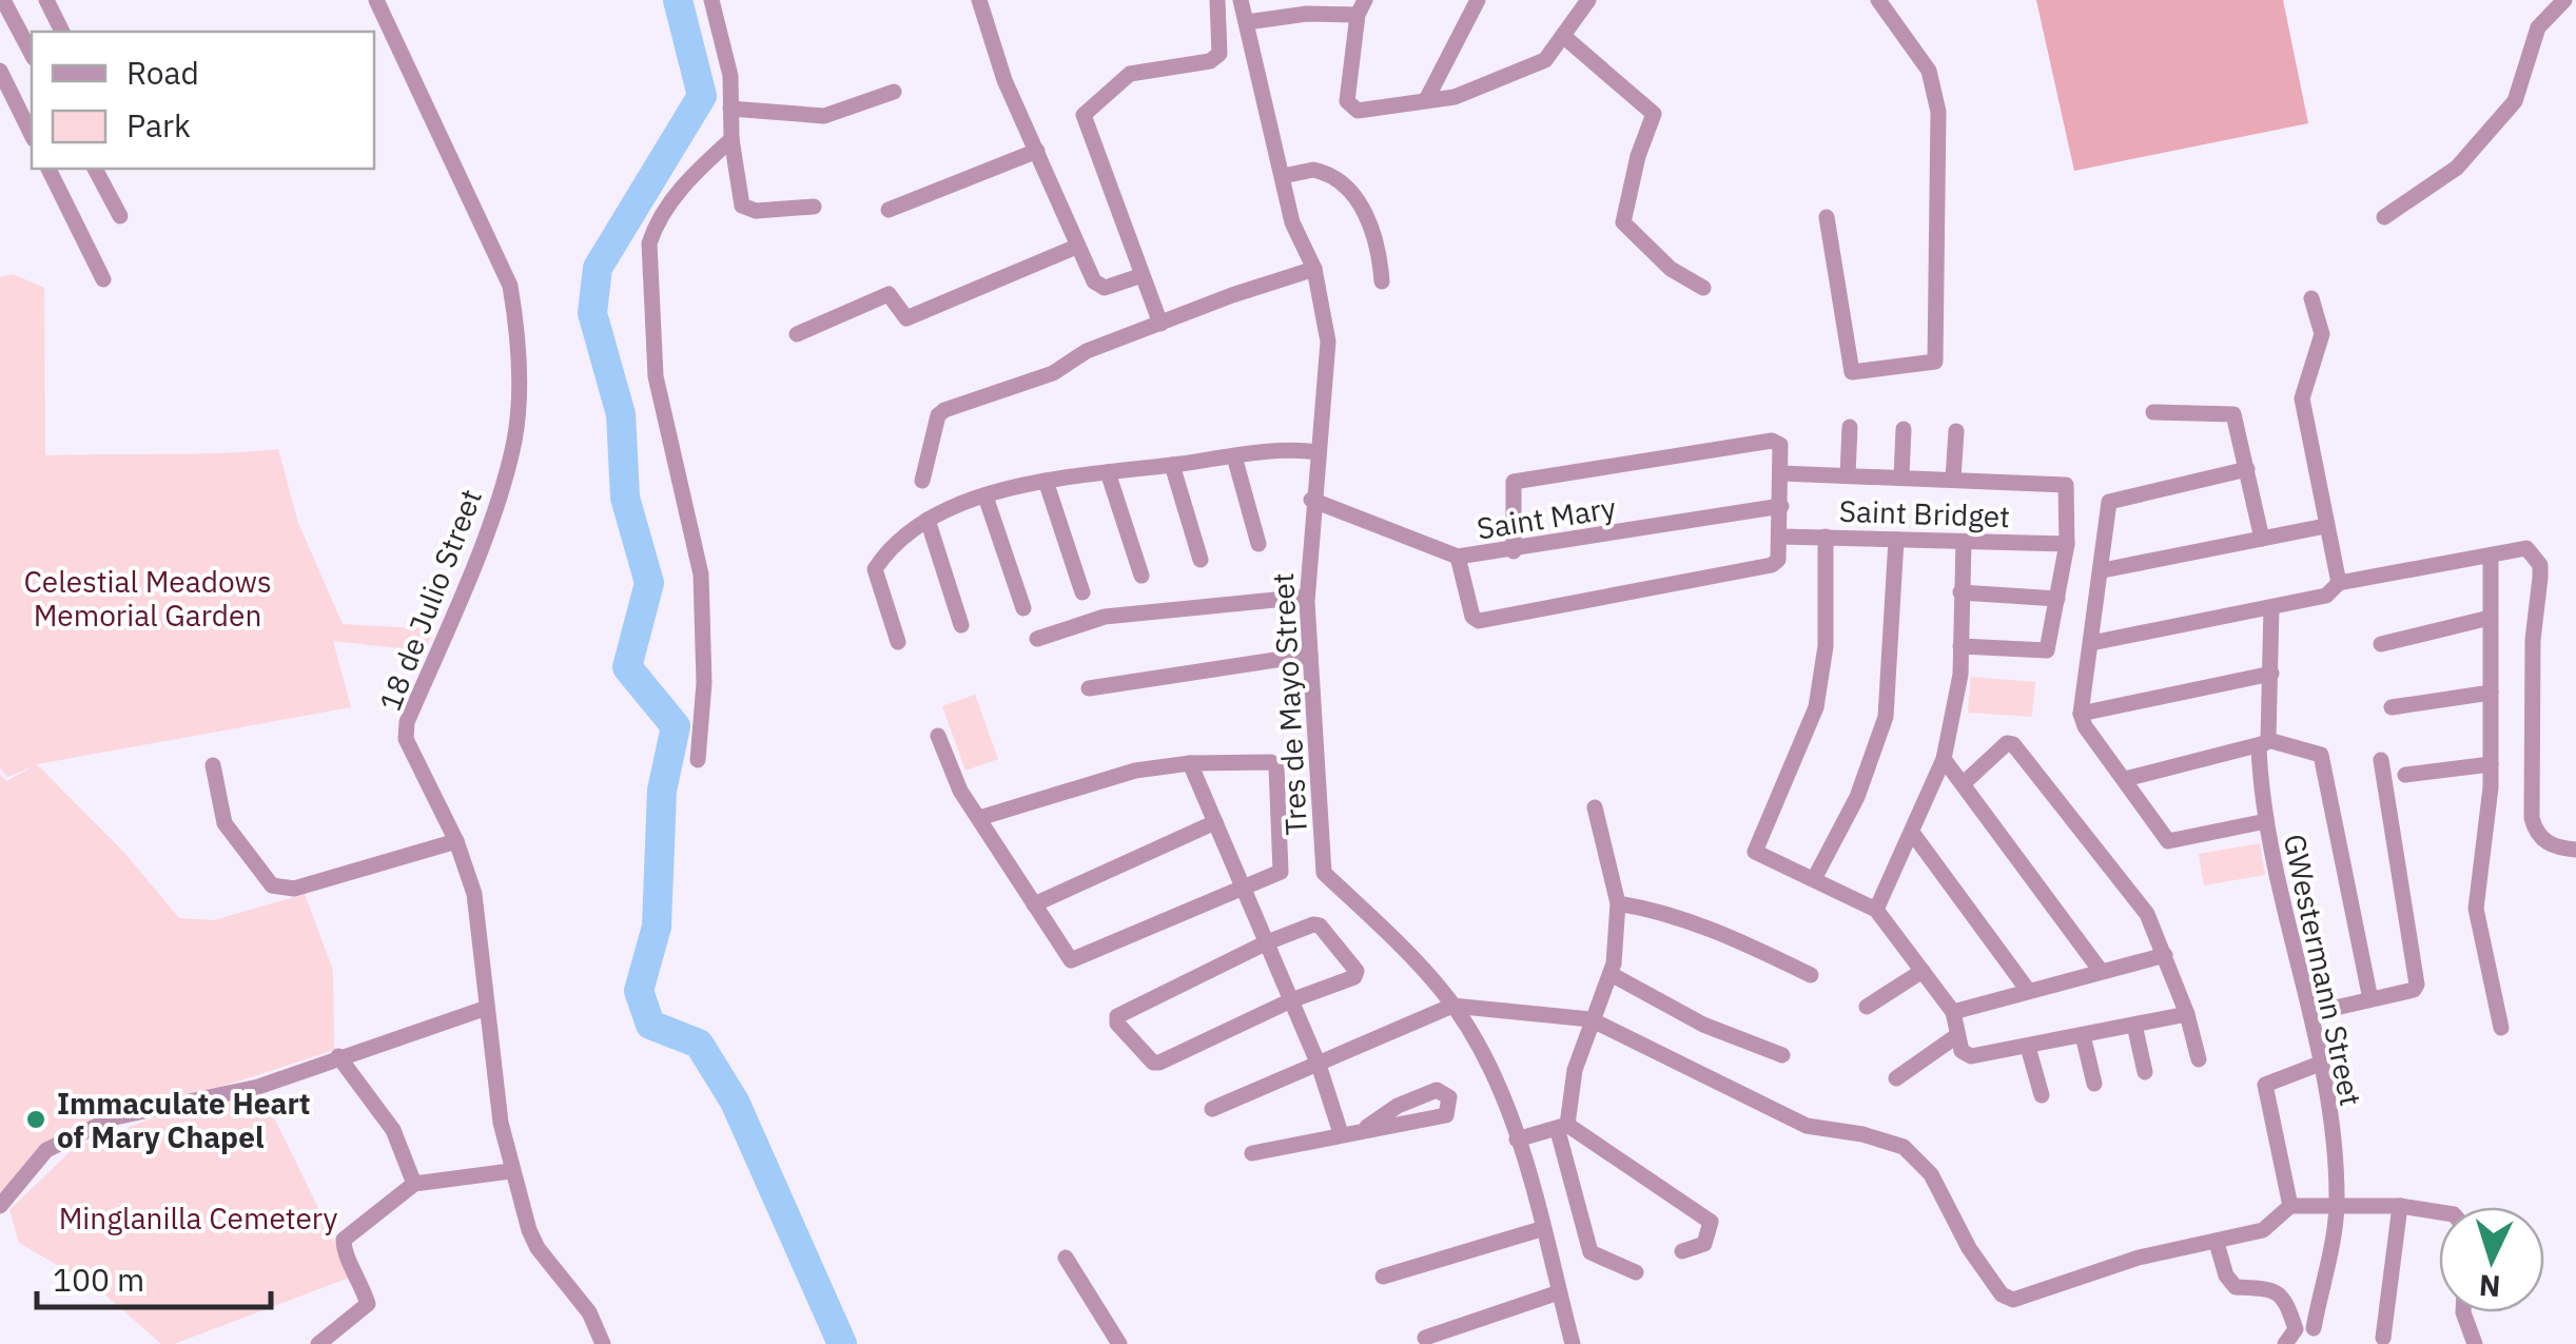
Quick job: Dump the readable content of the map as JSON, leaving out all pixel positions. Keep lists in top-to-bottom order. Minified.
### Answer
{"streets":{"street":["Saint Bridget","Saint Mary","18 de Julio Street","Tres de Mayo Street","GWestermann Street"]},"crossings":[["Saint Mary","Tres de Mayo Street"]],"parks":["Celestial Meadows Memorial Garden","Minglanilla Cemetery"],"places":["Immaculate Heart of Mary Chapel"],"legend":["Road","Park"],"scale_bar":"100 m","north":"bottom"}
